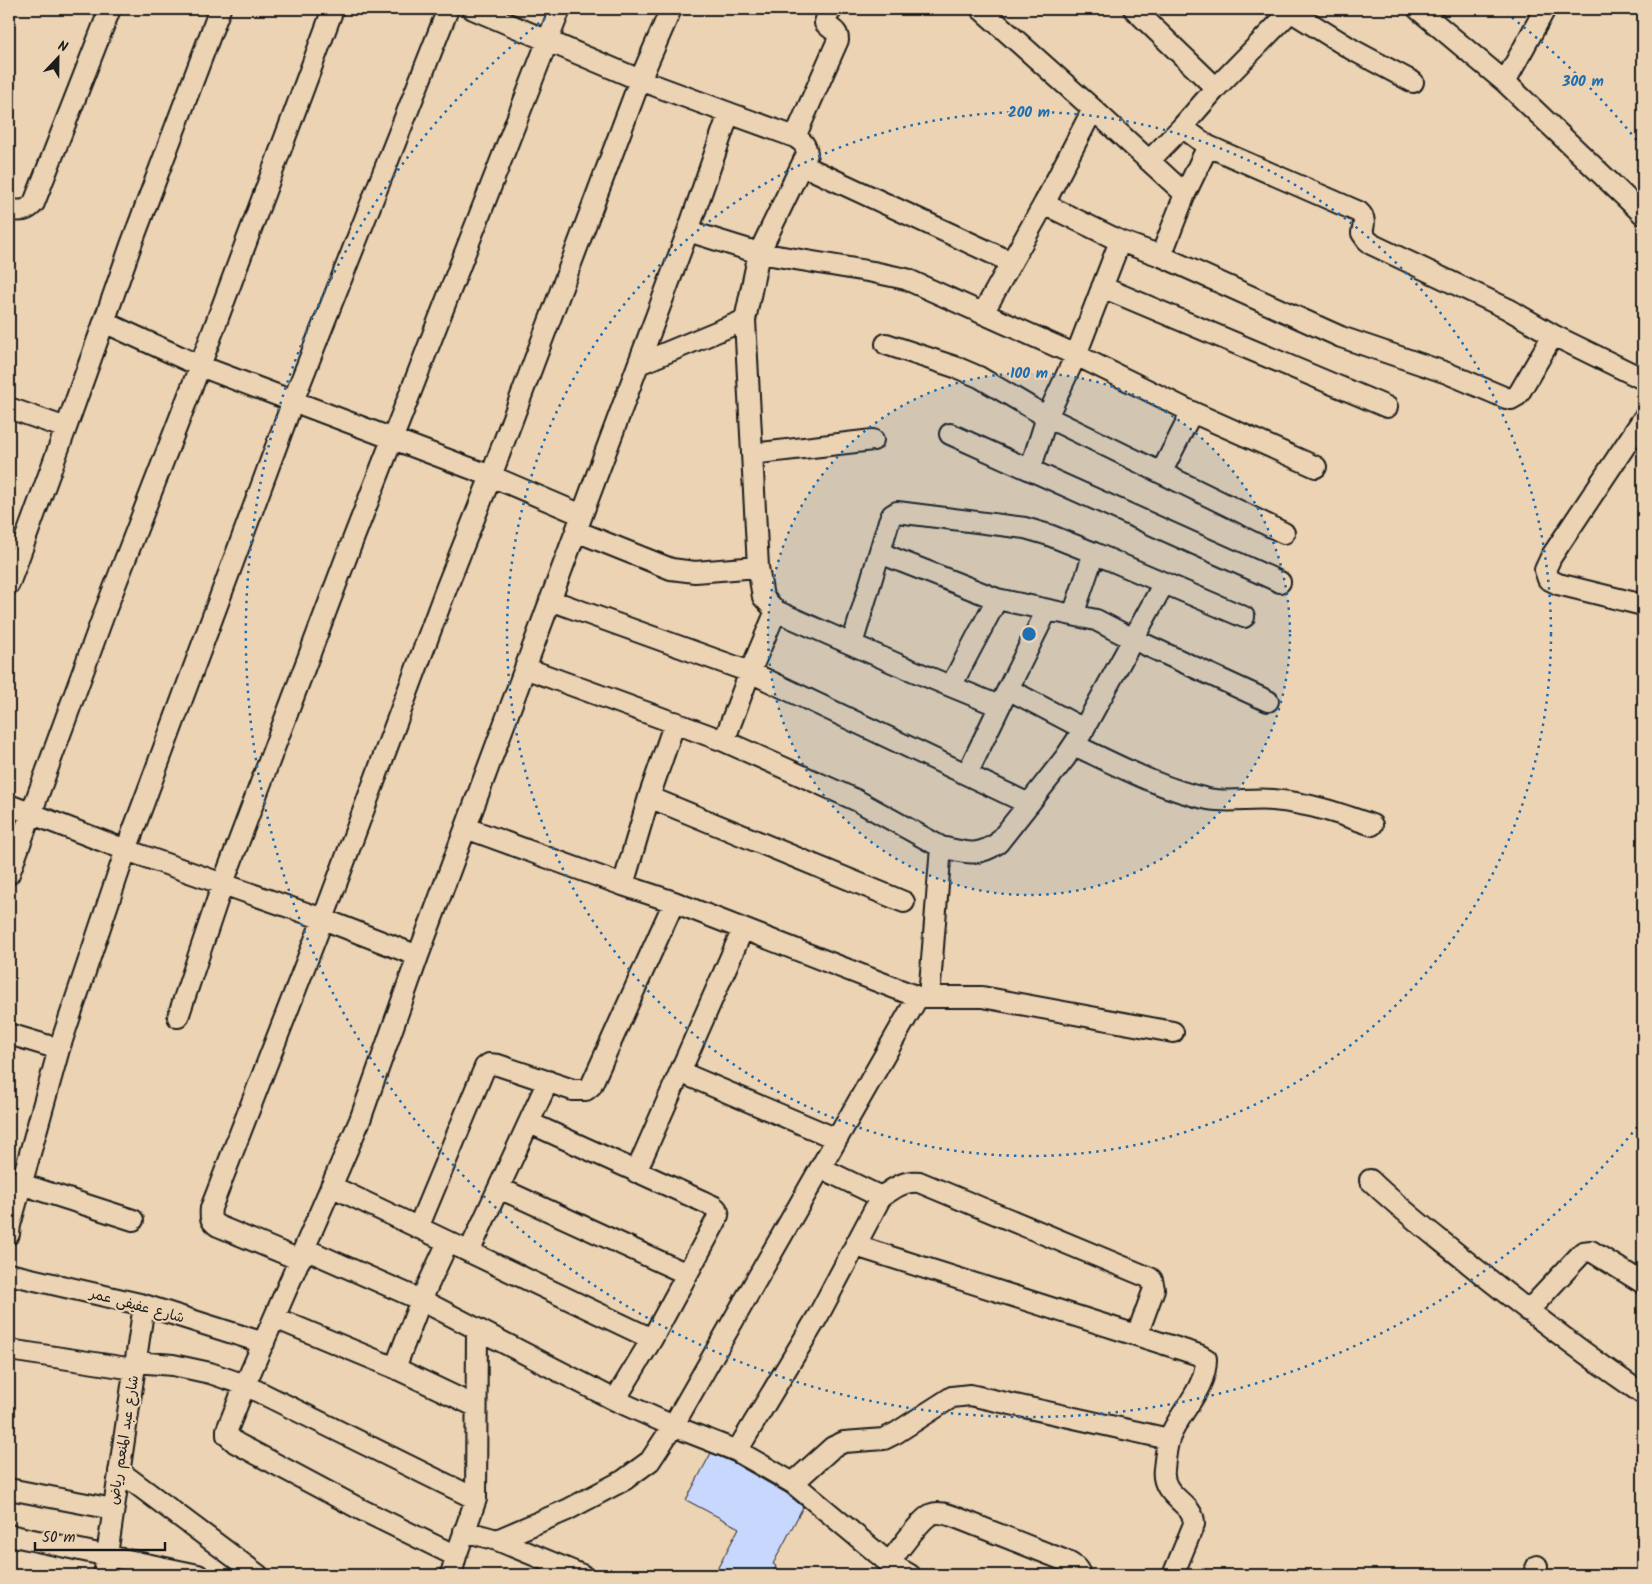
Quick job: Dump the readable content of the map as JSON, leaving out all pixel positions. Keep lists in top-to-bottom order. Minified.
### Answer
{"streets":{"street":["شارع عفيفى عمر","شارع عبد المنعم رياض"]},"crossings":[["شارع عفيفى عمر","شارع عبد المنعم رياض"]],"scale_bar":"50 m","north":"top","rings":["300 m","200 m","100 m"]}
